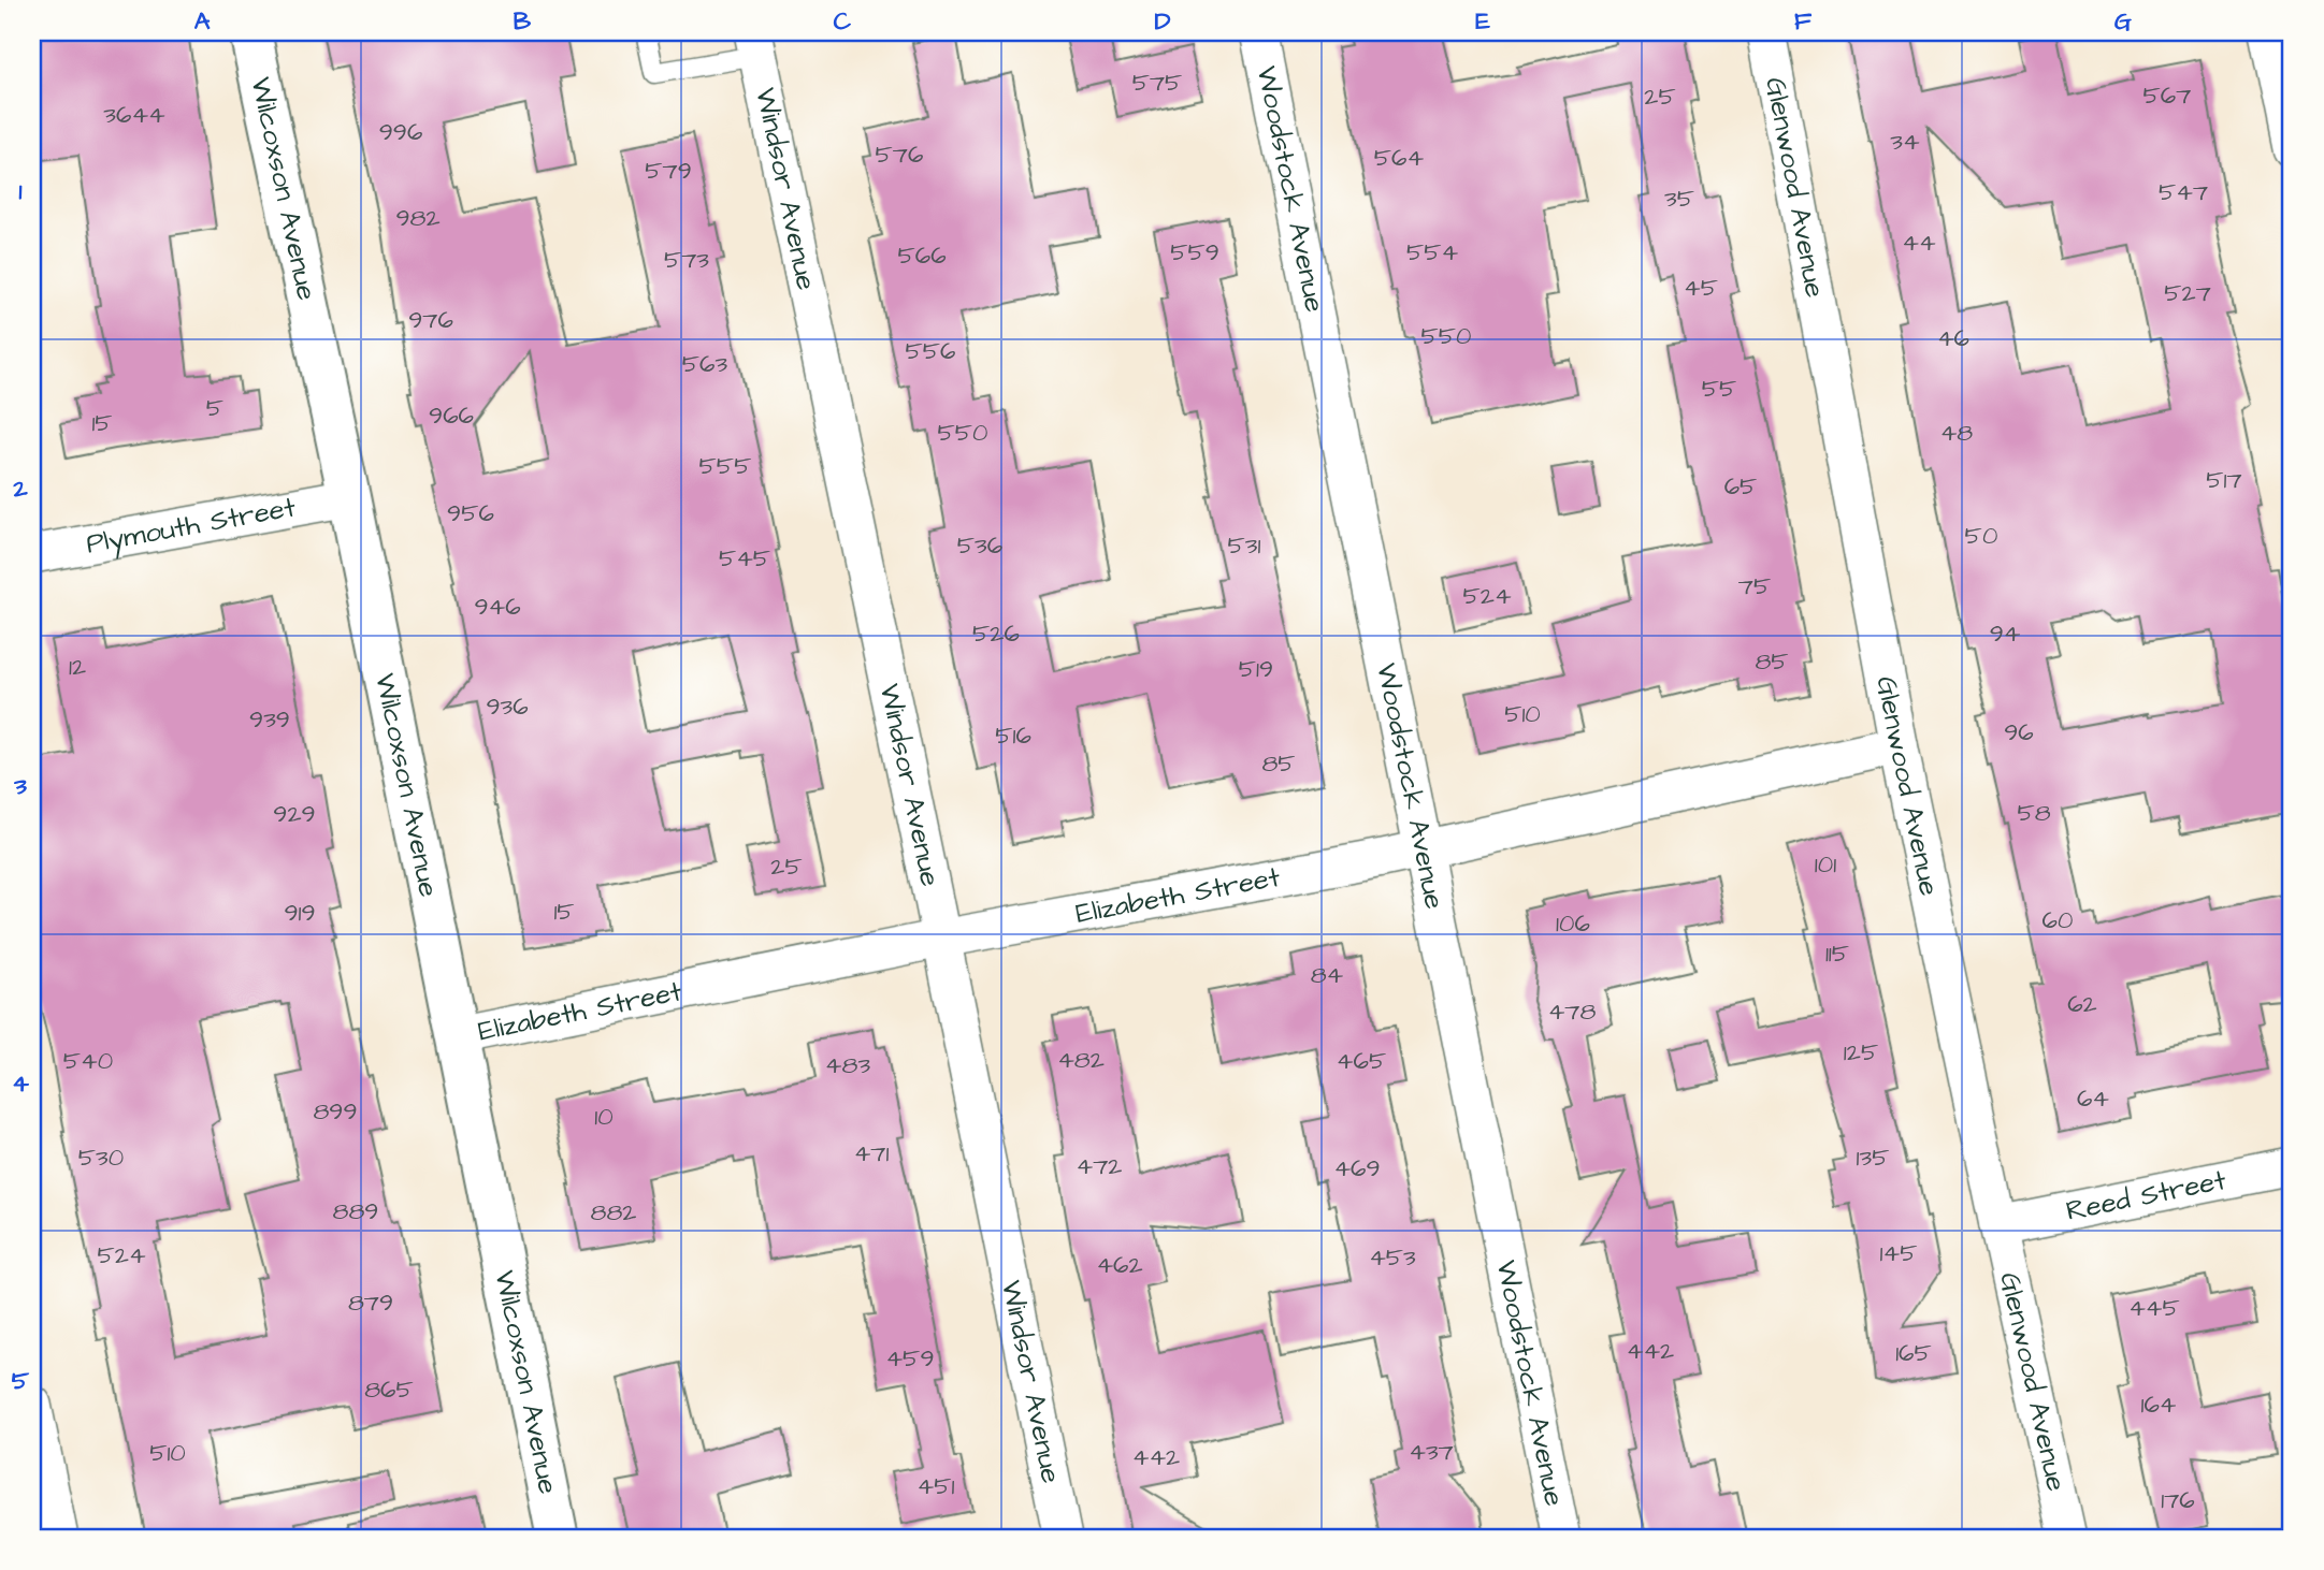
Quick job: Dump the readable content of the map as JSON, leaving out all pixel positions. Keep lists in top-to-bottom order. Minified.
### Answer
{"streets":{"street":["Wilcoxson Avenue","Woodstock Avenue","Glenwood Avenue","Windsor Avenue","Plymouth Street","Elizabeth Street","Reed Street"]},"crossings":[["Wilcoxson Avenue","Plymouth Street"],["Wilcoxson Avenue","Elizabeth Street"],["Woodstock Avenue","Elizabeth Street"],["Glenwood Avenue","Elizabeth Street"],["Glenwood Avenue","Reed Street"],["Windsor Avenue","Elizabeth Street"]],"house_numbers":["575","567","25","3644","996","34","576","564","579","547","35","982","44","559","554","566","573","45","527","976","550","46","556","563","55","5","966","15","550","48","555","517","65","956","50","536","531","545","75","524","946","526","94","85","12","519","936","510","939","96","516","85","58","929","101","25","15","919","60","106","115","84","62","478","125","482","540","465","483","64","899","10","471","530","135","472","469","889","882","145","524","453","462","879","445","442","165","459","865","164","437","510","442","451","176"],"grid":{"columns":["A","B","C","D","E","F","G"],"rows":["1","2","3","4","5"]}}
